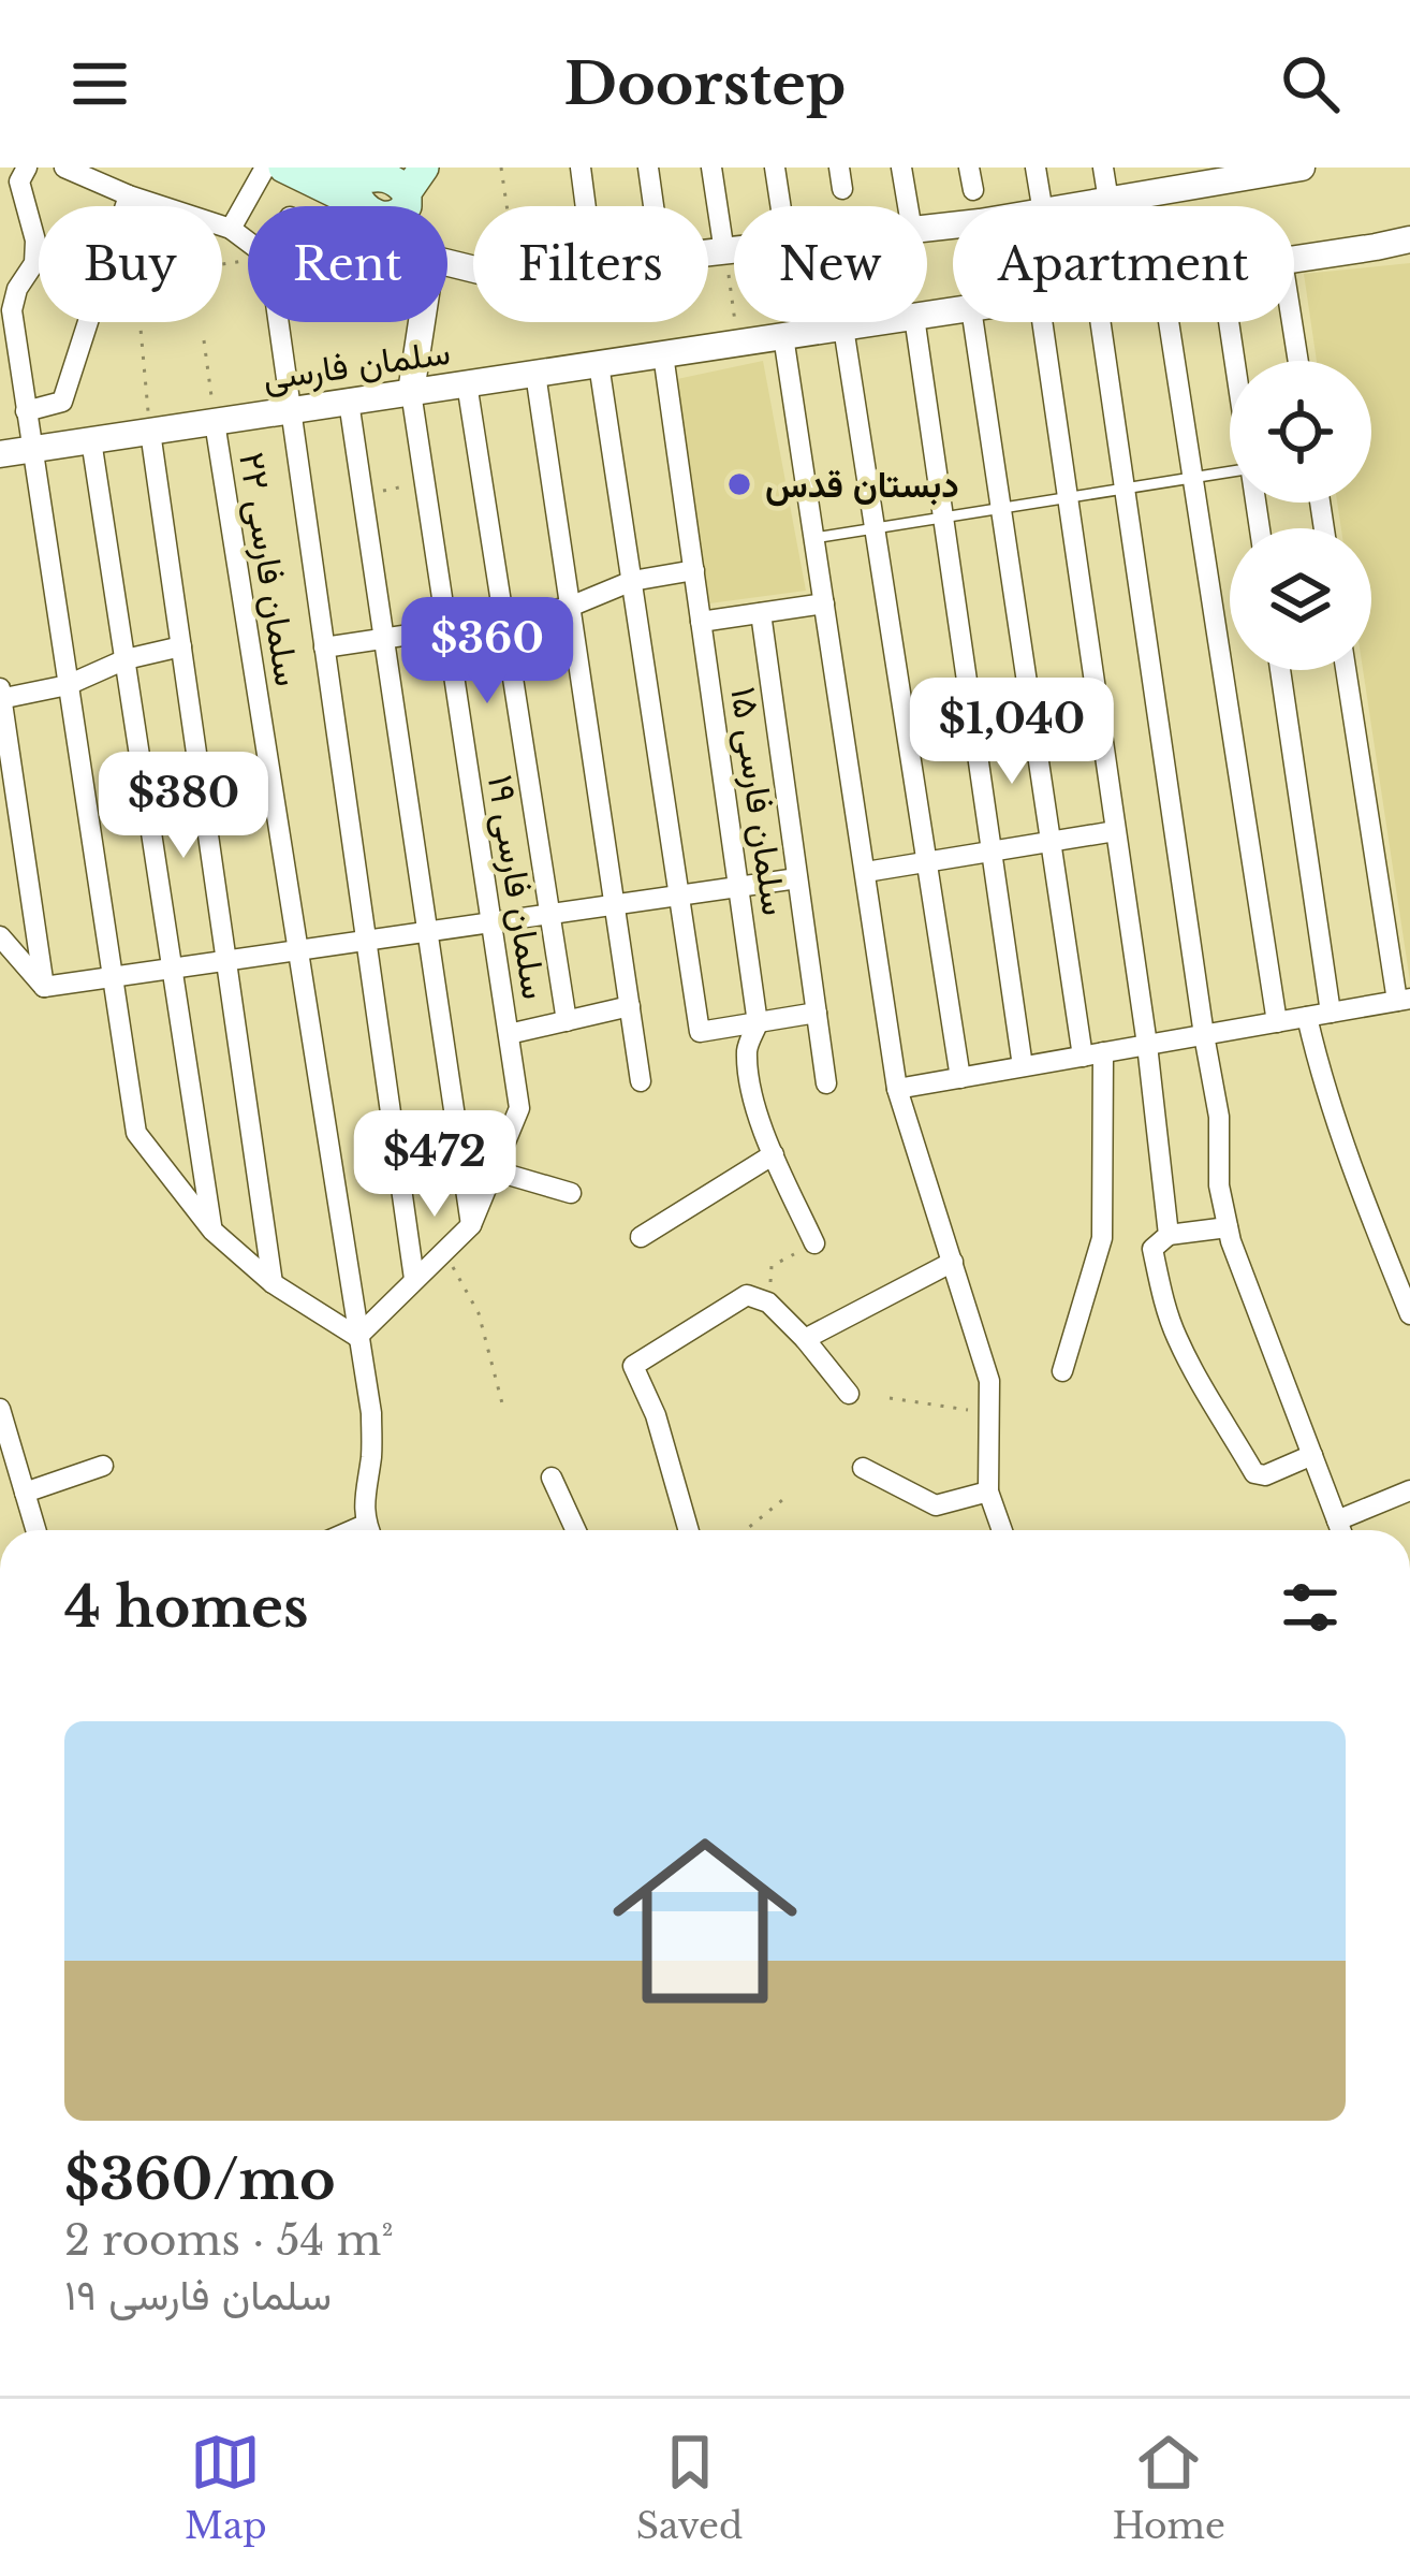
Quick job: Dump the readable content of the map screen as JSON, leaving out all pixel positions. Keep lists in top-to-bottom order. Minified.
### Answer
{"streets":{"street":["سلمان فارسی","سلمان فارسی ۲۲","سلمان فارسی ۱۵","سلمان فارسی ۱۹"]},"crossings":[["سلمان فارسی","سلمان فارسی ۲۲"],["سلمان فارسی","سلمان فارسی ۱۵"],["سلمان فارسی","سلمان فارسی ۱۹"],["سلمان فارسی ۲۲","سلمان فارسی ۱۹"]],"places":["دبستان قدس"],"page":{"header":"Doorstep","chip":["Buy","Rent","Filters","New","Apartment"],"price":["$360","$1,040","$380","$472"],"heading":"4 homes","list":[{"name":"$360/mo","note":"2 rooms · 54 m² · سلمان فارسی ۱۹"}],"tabs":["Map","Saved","Home"]}}
